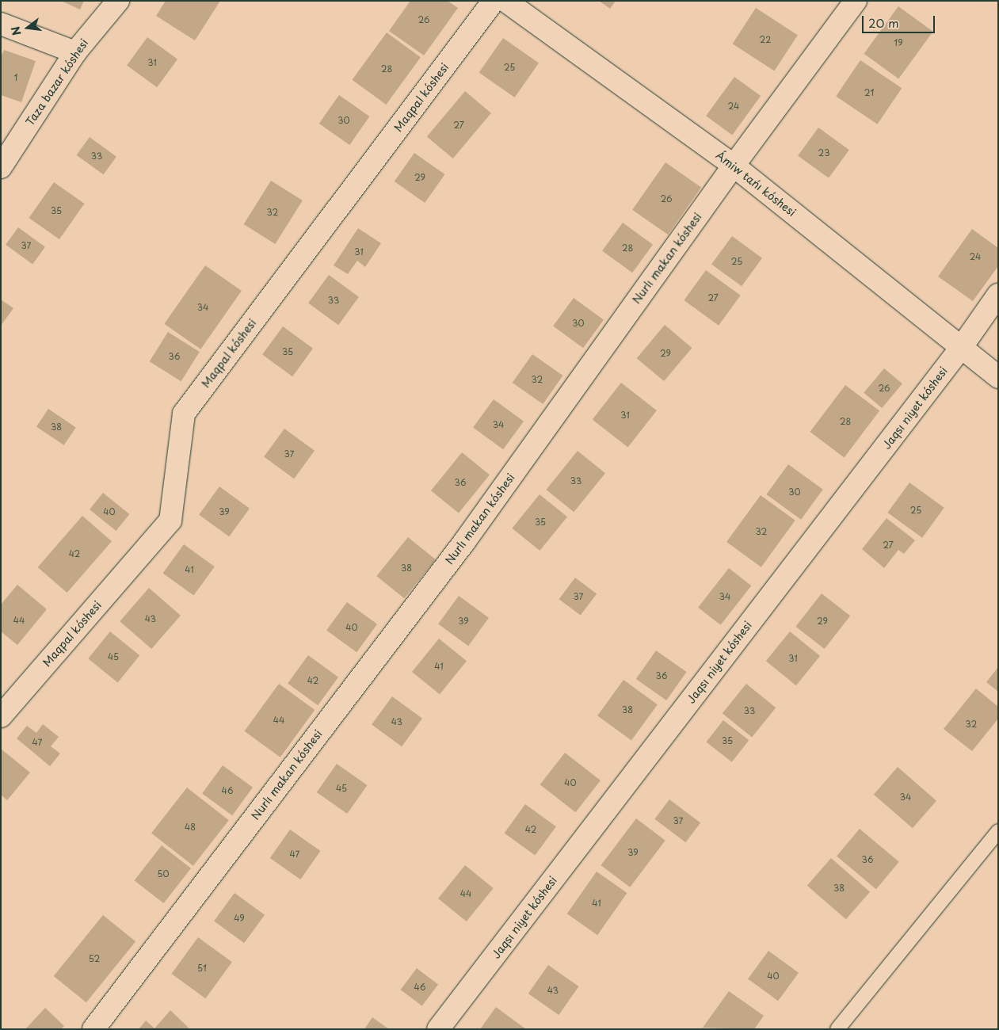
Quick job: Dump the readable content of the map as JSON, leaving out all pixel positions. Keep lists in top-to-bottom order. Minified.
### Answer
{"streets":{"street":["Taza bazar kóshesi","Maqpal kóshesi","Ámiw tańı kóshesi","Nurlı makan kóshesi","Jaqsı niyet kóshesi"]},"crossings":[["Ámiw tańı kóshesi","Nurlı makan kóshesi"],["Ámiw tańı kóshesi","Jaqsı niyet kóshesi"]],"house_numbers":["26","22","19","31","25","28","1","21","24","30","27","23","33","29","26","35","32","37","28","31","24","25","27","33","34","30","35","29","36","32","26","31","28","34","38","37","33","36","30","25","40","39","35","32","27","42","38","41","37","34","43","44","39","29","40","45","31","41","36","42","38","33","44","43","32","35","47","40","45","46","34","37","48","42","39","47","36","50","38","44","41","49","52","51","40","46","43"],"scale_bar":"20 m","north":"left"}
